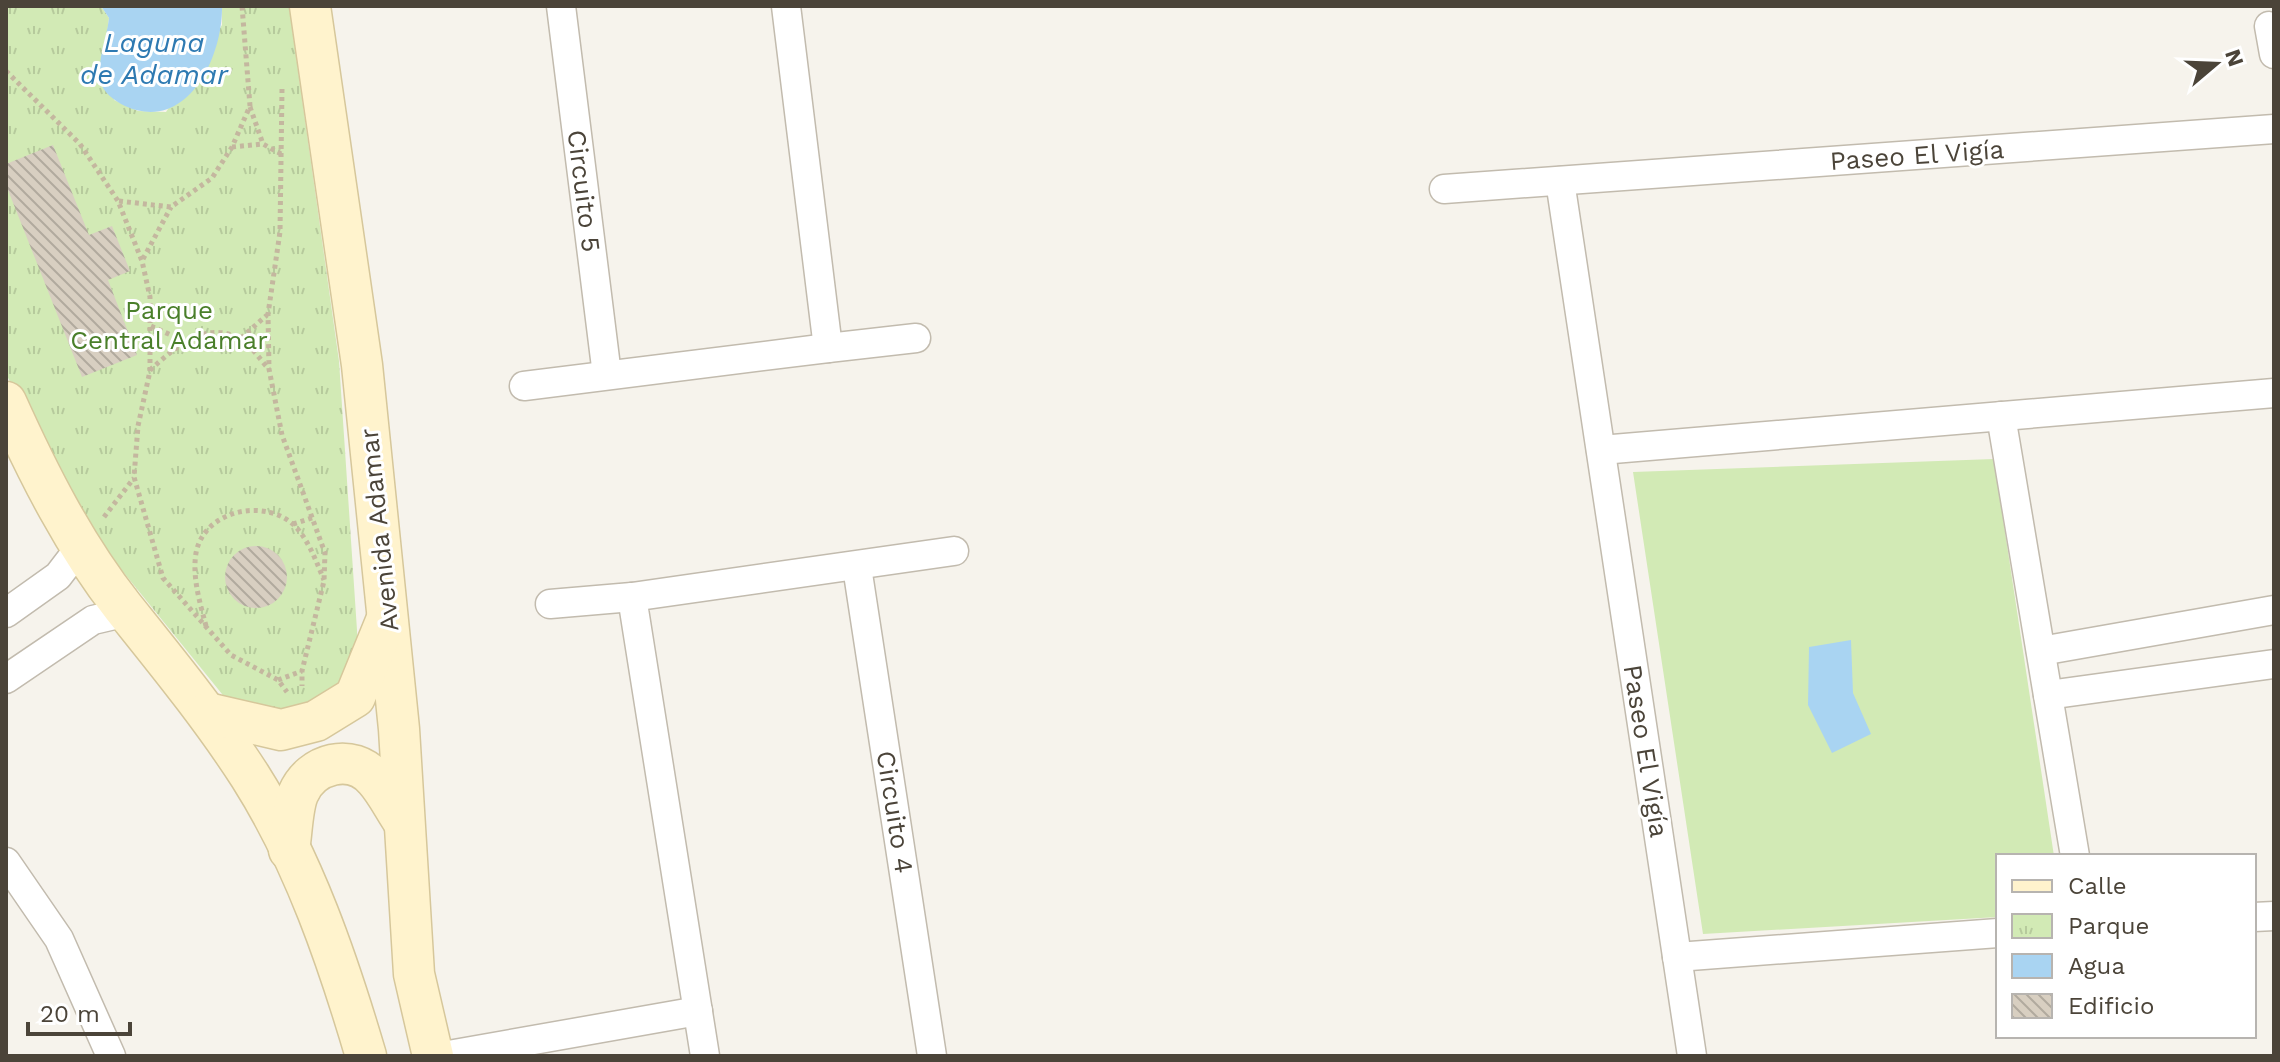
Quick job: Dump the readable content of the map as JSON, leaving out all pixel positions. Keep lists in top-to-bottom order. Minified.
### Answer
{"streets":{"street":["Paseo El Vigía","Circuito 5","Avenida Adamar","Circuito 4"]},"water":["Laguna de Adamar"],"parks":["Parque Central Adamar"],"legend":["Calle","Parque","Agua","Edificio"],"scale_bar":"20 m","north":"right"}
